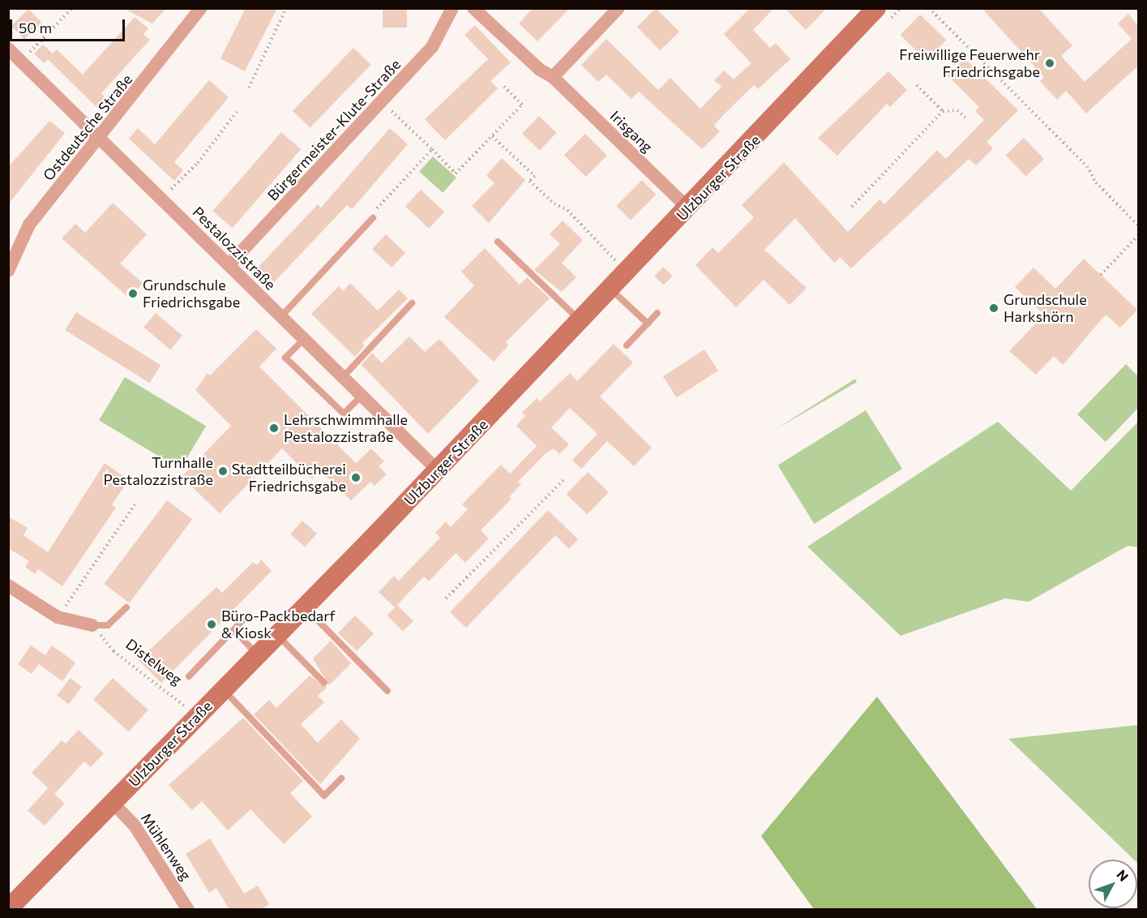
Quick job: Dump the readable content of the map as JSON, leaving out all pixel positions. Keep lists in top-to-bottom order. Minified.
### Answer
{"streets":{"main road":["Ulzburger Straße"],"street":["Ostdeutsche Straße","Bürgermeister-Klute-Straße","Irisgang","Pestalozzistraße","Mühlenweg"],"path":["Distelweg"]},"crossings":[["Ostdeutsche Straße","Pestalozzistraße"],["Bürgermeister-Klute-Straße","Pestalozzistraße"],["Irisgang","Ulzburger Straße"],["Ulzburger Straße","Pestalozzistraße"],["Ulzburger Straße","Mühlenweg"]],"places":["Freiwillige Feuerwehr Friedrichsgabe","Grundschule Friedrichsgabe","Grundschule Harkshörn","Lehrschwimmhalle Pestalozzistraße","Turnhalle Pestalozzistraße","Stadtteilbücherei Friedrichsgabe","Büro-Packbedarf & Kiosk"],"scale_bar":"50 m","north":"top right"}
